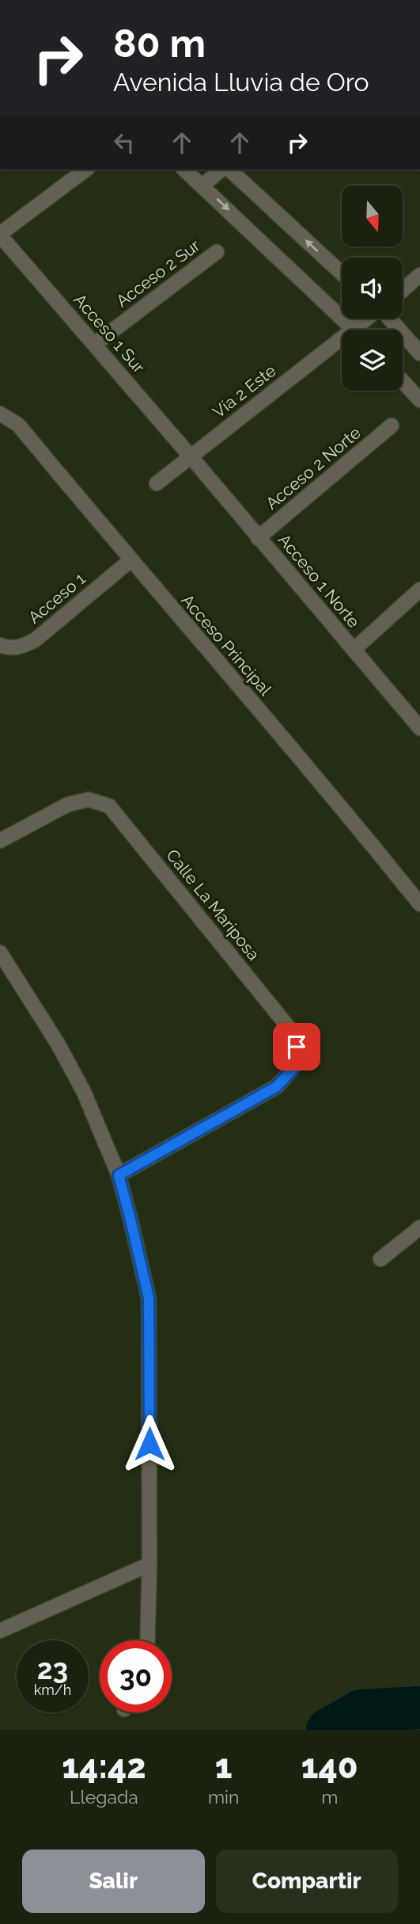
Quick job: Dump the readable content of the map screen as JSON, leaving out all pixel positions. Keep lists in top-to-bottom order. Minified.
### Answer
{"streets":{"street":["Acceso 2 Sur","Acceso 1 Sur","Vía 2 Este","Acceso 2 Norte","Acceso 1 Norte","Acceso 1","Acceso Principal","Calle La Mariposa"]},"crossings":[["Acceso 2 Sur","Acceso 1 Sur"],["Acceso 1 Sur","Vía 2 Este"],["Acceso 1 Sur","Acceso 1 Norte"],["Vía 2 Este","Acceso 1 Norte"],["Acceso 2 Norte","Acceso 1 Norte"],["Acceso 1","Acceso Principal"]],"north":"bottom","page":{"turn":["80 m","Avenida Lluvia de Oro"],"speed":"23 km/h","limit":"30","eta":["14:42","Llegada","1","min","140","m"],"buttons":["Salir","Compartir"]}}
